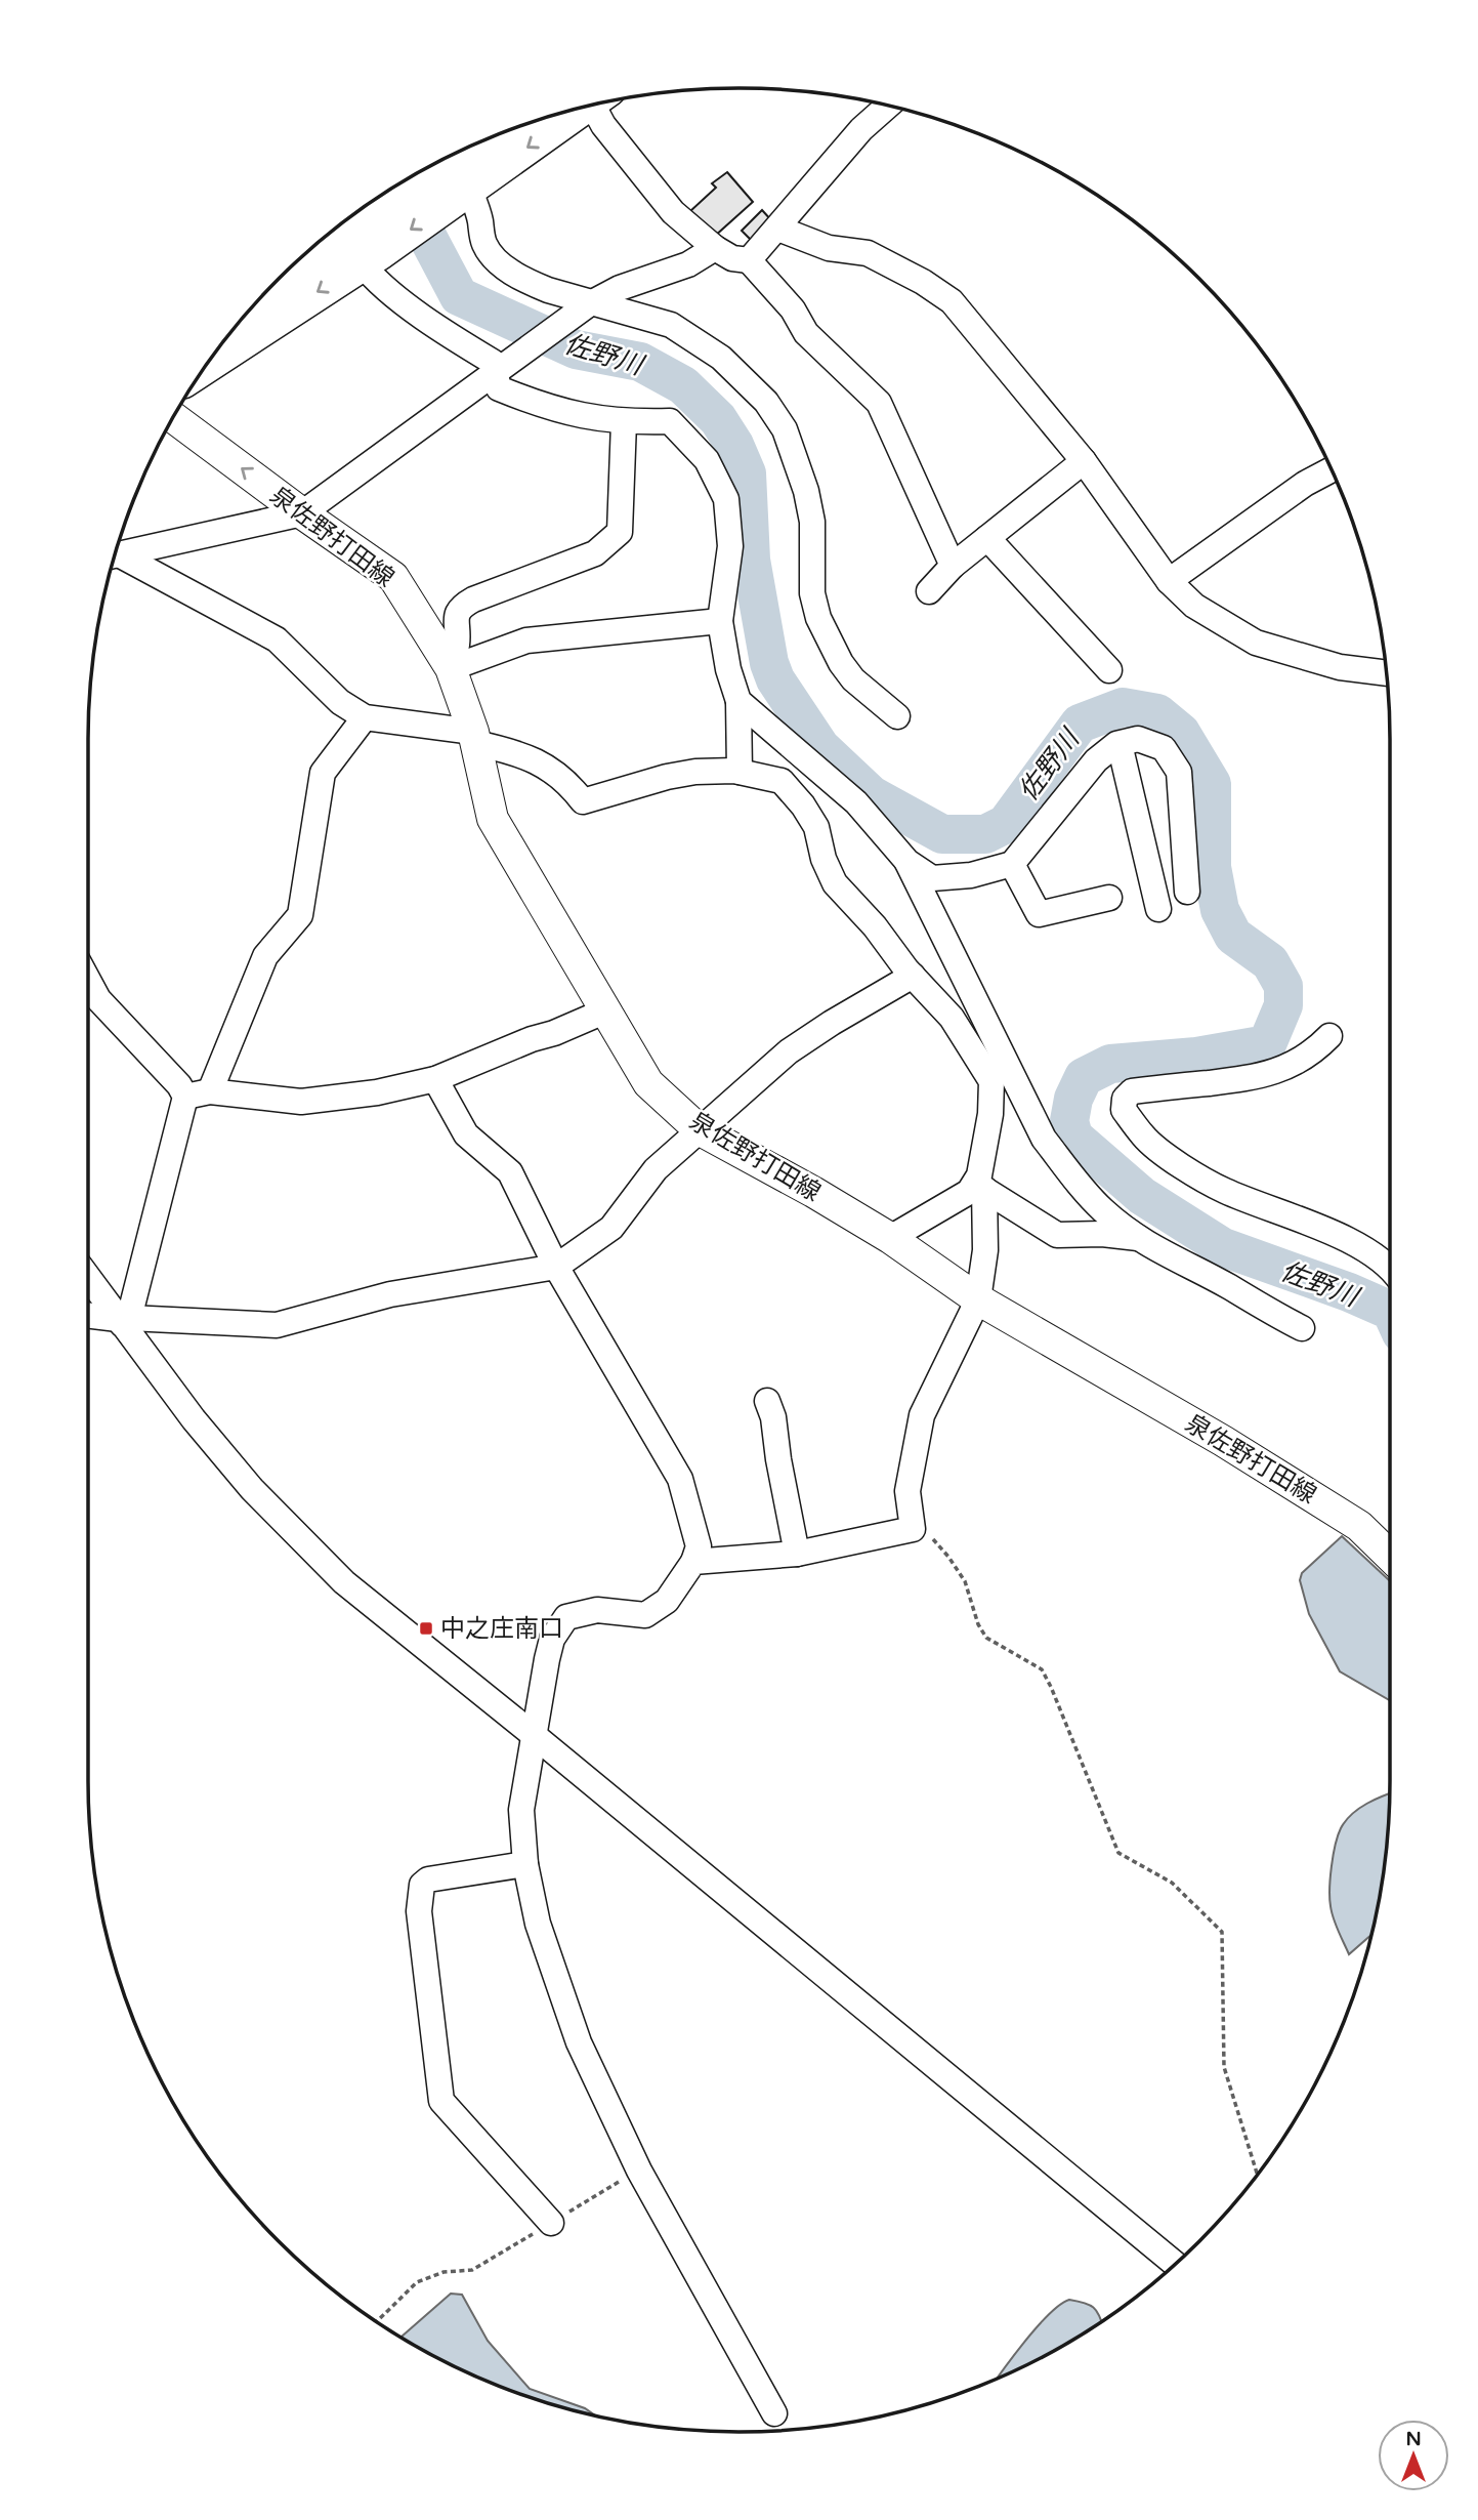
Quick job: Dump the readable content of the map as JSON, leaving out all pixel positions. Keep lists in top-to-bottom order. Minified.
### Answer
{"streets":{"main road":["泉佐野打田線"]},"water":["佐野川"],"places":{"transit":["中之庄南口"]},"north":"top"}
